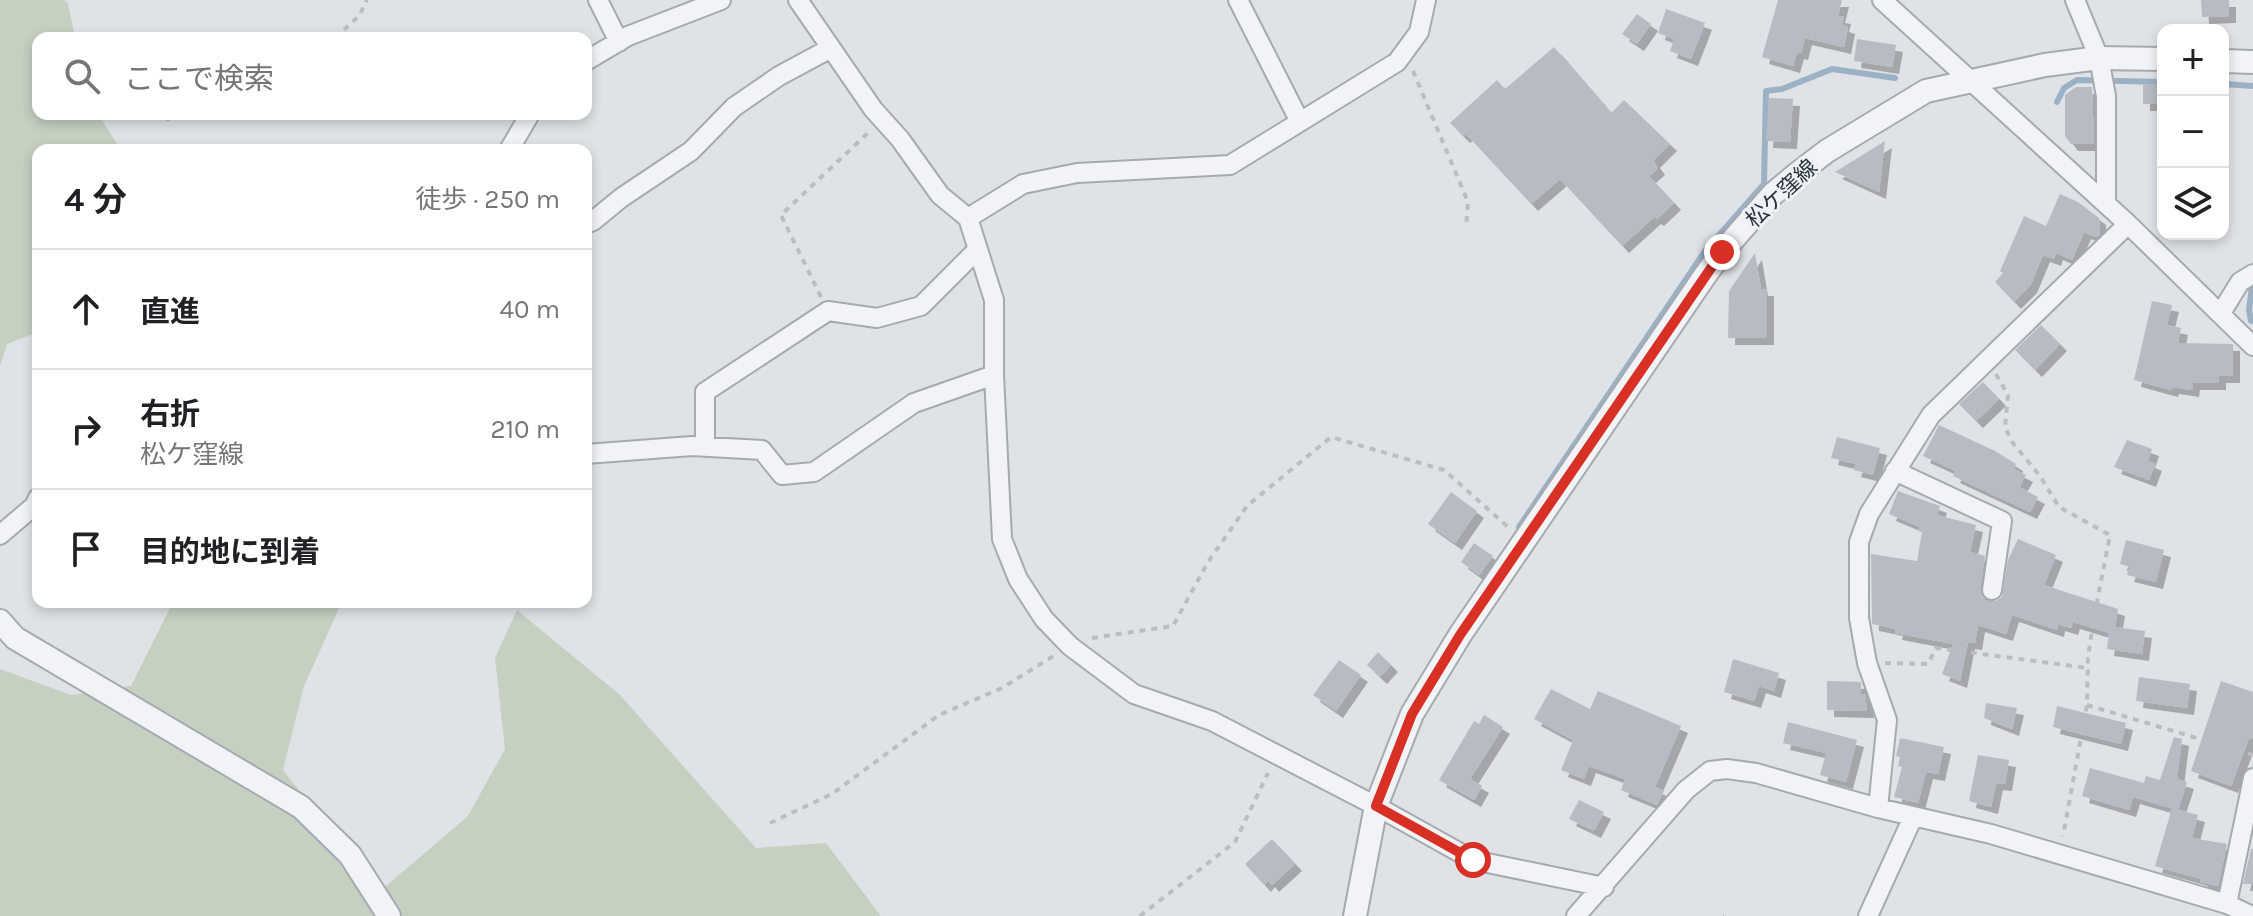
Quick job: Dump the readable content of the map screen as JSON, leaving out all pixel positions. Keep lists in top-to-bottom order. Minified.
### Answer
{"streets":{"street":["松ケ窪線"]},"page":{"map_buttons":["+","−"],"search":"ここで検索","heading":["4 分","徒歩 · 250 m"],"list":[["直進","40 m"],["右折","松ケ窪線","210 m"],"目的地に到着"]}}
